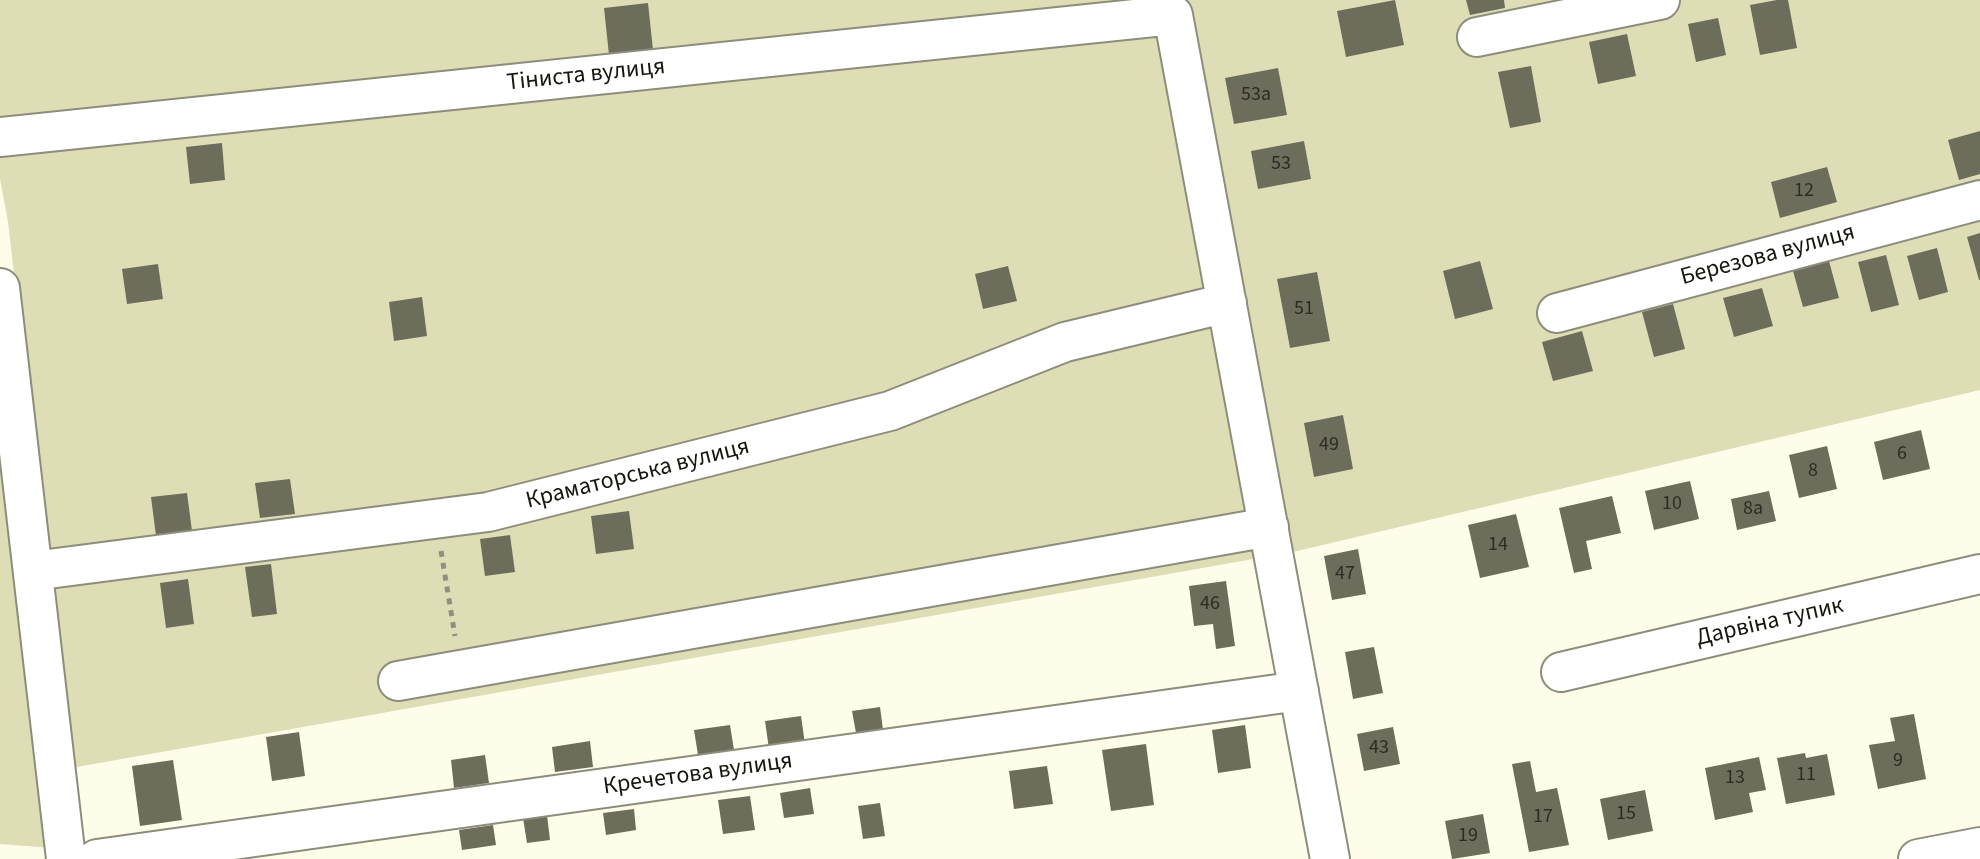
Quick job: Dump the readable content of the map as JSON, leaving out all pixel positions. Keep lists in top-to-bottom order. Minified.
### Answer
{"streets":{"street":["Тіниста вулиця","Березова вулиця","Краматорська вулиця","Дарвіна тупик","Кречетова вулиця"]},"crossings":[["Тіниста вулиця","Краматорська вулиця"]],"house_numbers":["53а","53","12","51","49","6","8","10","8а","14","47","46","43","9","11","13","15","17","19"]}
